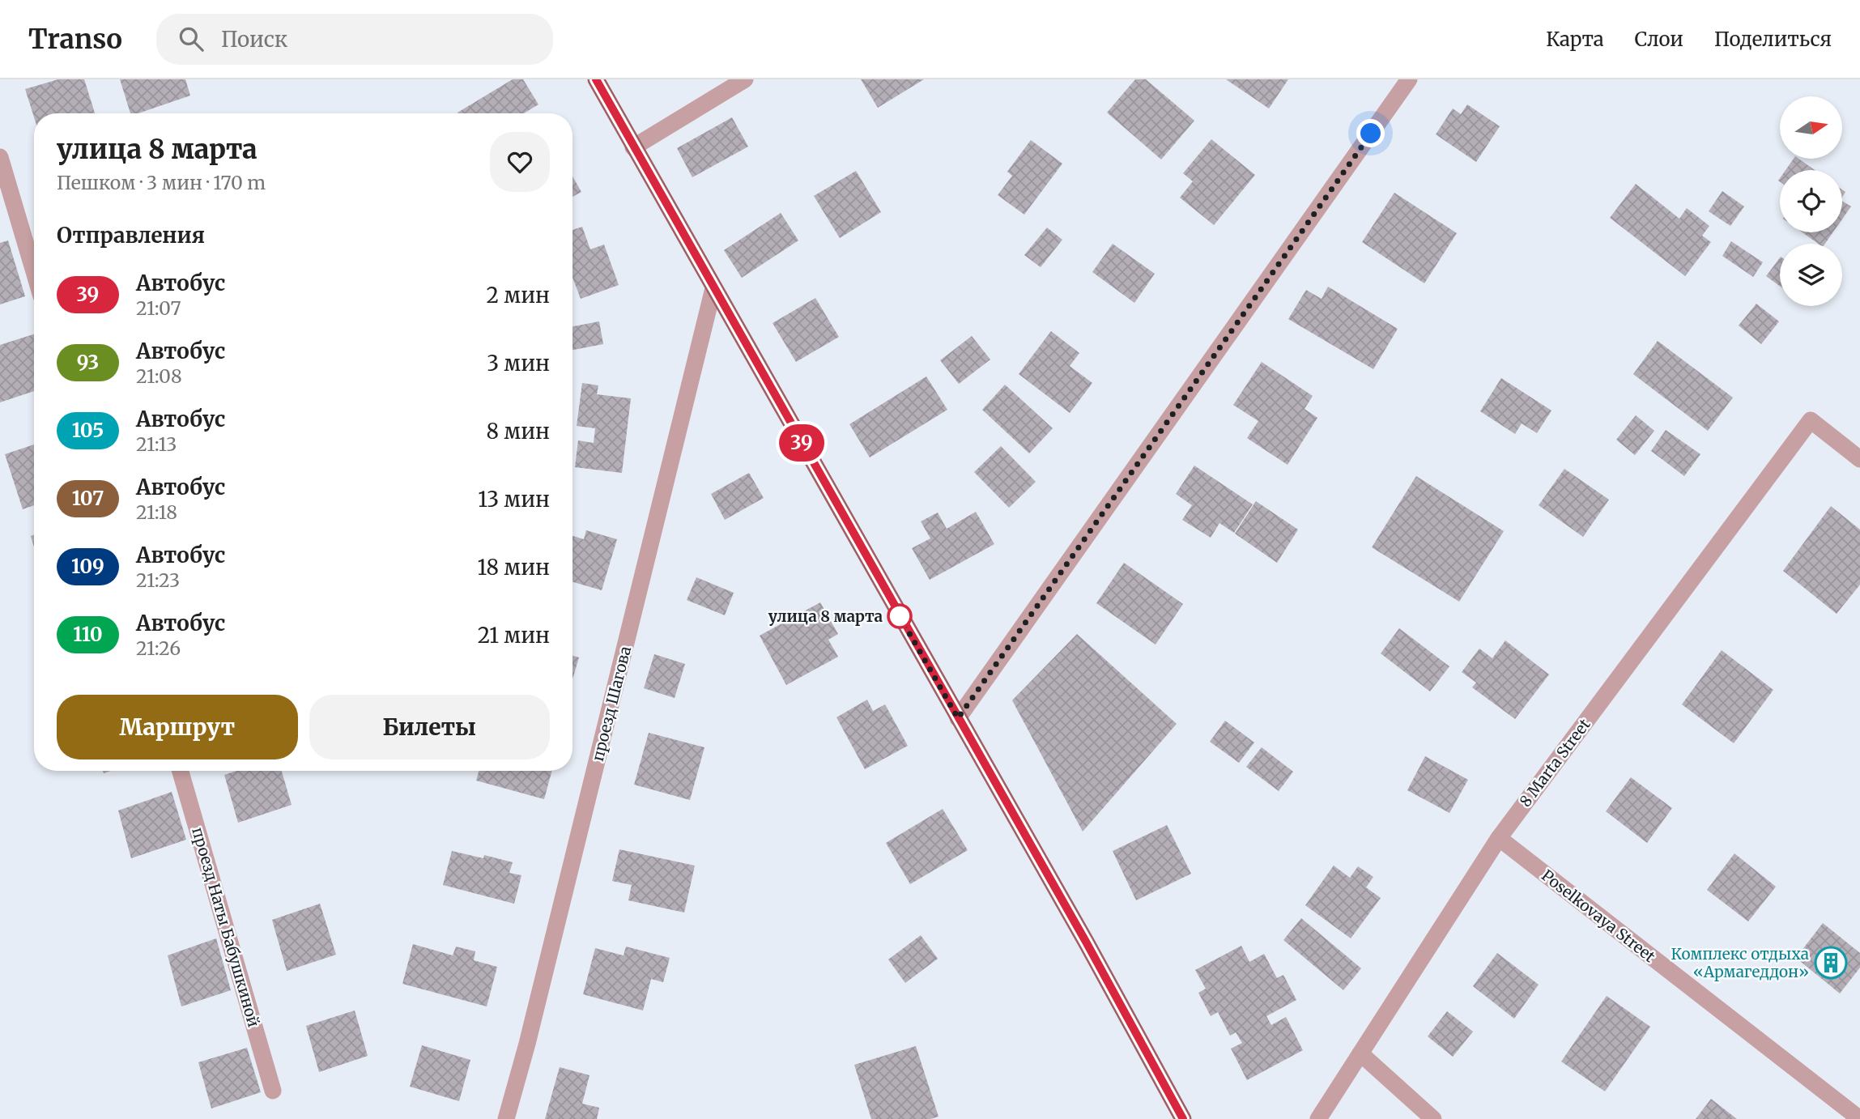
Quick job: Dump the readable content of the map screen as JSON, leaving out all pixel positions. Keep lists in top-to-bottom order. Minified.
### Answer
{"streets":{"street":["проезд Шагова","8 Marta Street","Poselkovaya Street","проезд Наты Бабушкиной"]},"crossings":[["8 Marta Street","Poselkovaya Street"]],"places":{"other":["улица 8 марта"],"building":["Комплекс отдыха «Армагеддон»"]},"lines":["bus line 39"],"north":"right","page":{"header":"Transo","search":"Поиск","nav":["Карта","Слои","Поделиться"],"on_map":"39","heading":[["улица 8 марта","Пешком · 3 мин · 170 m"],"Отправления"],"list":[{"mark":"39","name":"Автобус","note":"21:07","value":"2 мин"},{"mark":"93","name":"Автобус","note":"21:08","value":"3 мин"},{"mark":"105","name":"Автобус","note":"21:13","value":"8 мин"},{"mark":"107","name":"Автобус","note":"21:18","value":"13 мин"},{"mark":"109","name":"Автобус","note":"21:23","value":"18 мин"},{"mark":"110","name":"Автобус","note":"21:26","value":"21 мин"}],"buttons":["Маршрут","Билеты"]}}
